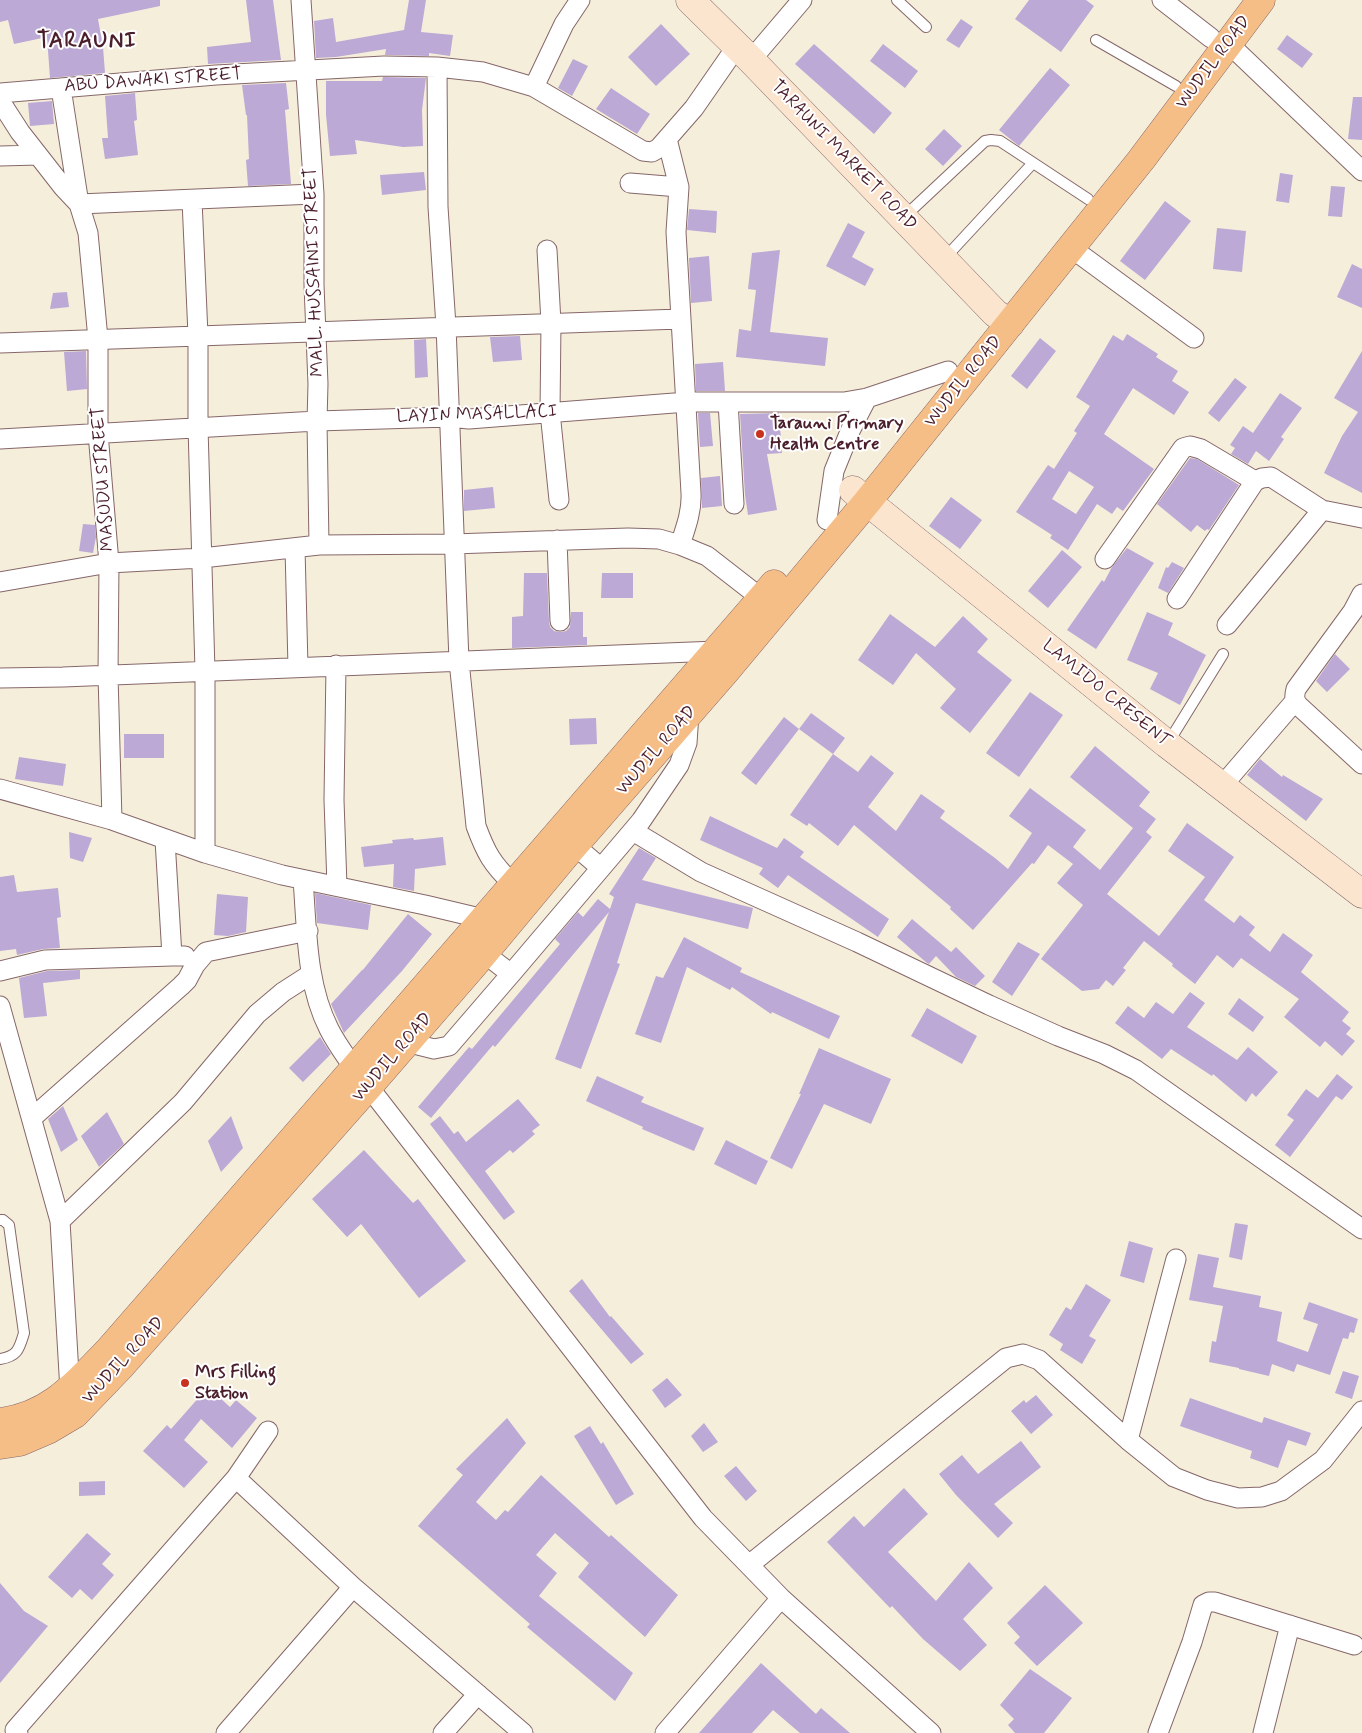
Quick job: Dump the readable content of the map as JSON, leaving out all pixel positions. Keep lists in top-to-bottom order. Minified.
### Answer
{"streets":{"main road":["WUDIL ROAD"],"street":["ABU DAWAKI STREET","TARAUNI MARKET ROAD","MALL. HUSSAINI STREET","LAYIN MASALLACI","MASUDU STREET","LAMIDO CRESENT"]},"crossings":[["WUDIL ROAD","TARAUNI MARKET ROAD"],["WUDIL ROAD","LAYIN MASALLACI"],["WUDIL ROAD","LAMIDO CRESENT"],["ABU DAWAKI STREET","TARAUNI MARKET ROAD"],["ABU DAWAKI STREET","MALL. HUSSAINI STREET"],["MALL. HUSSAINI STREET","LAYIN MASALLACI"],["LAYIN MASALLACI","MASUDU STREET"]],"districts":["TARAUNI"],"places":["Tarauni Primary Health Centre","Mrs Filling Station"]}
